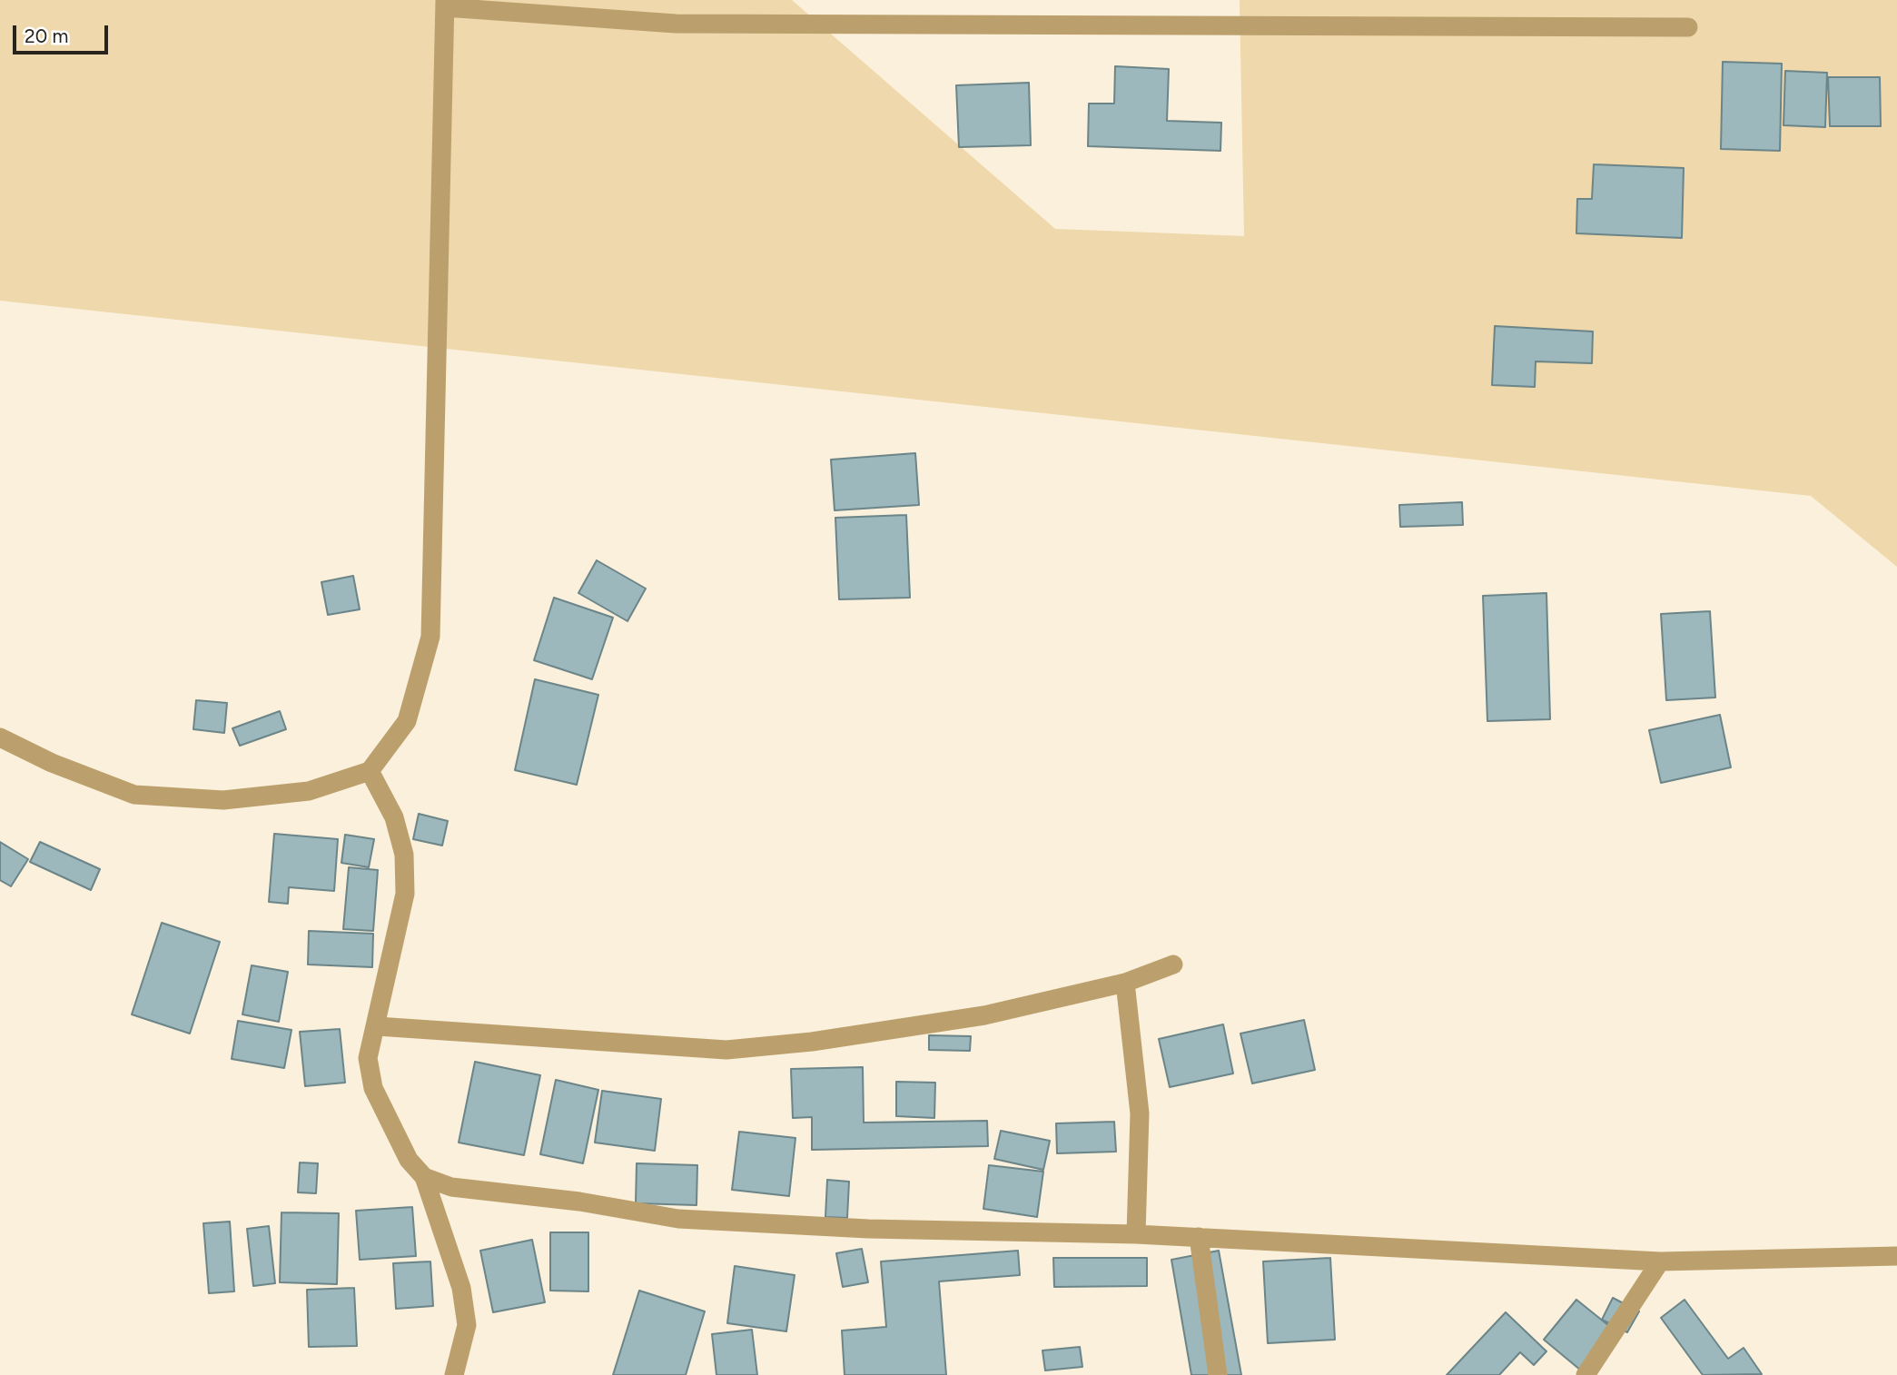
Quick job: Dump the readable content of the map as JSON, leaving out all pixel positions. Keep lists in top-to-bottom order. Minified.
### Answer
{"scale_bar":"20 m"}
